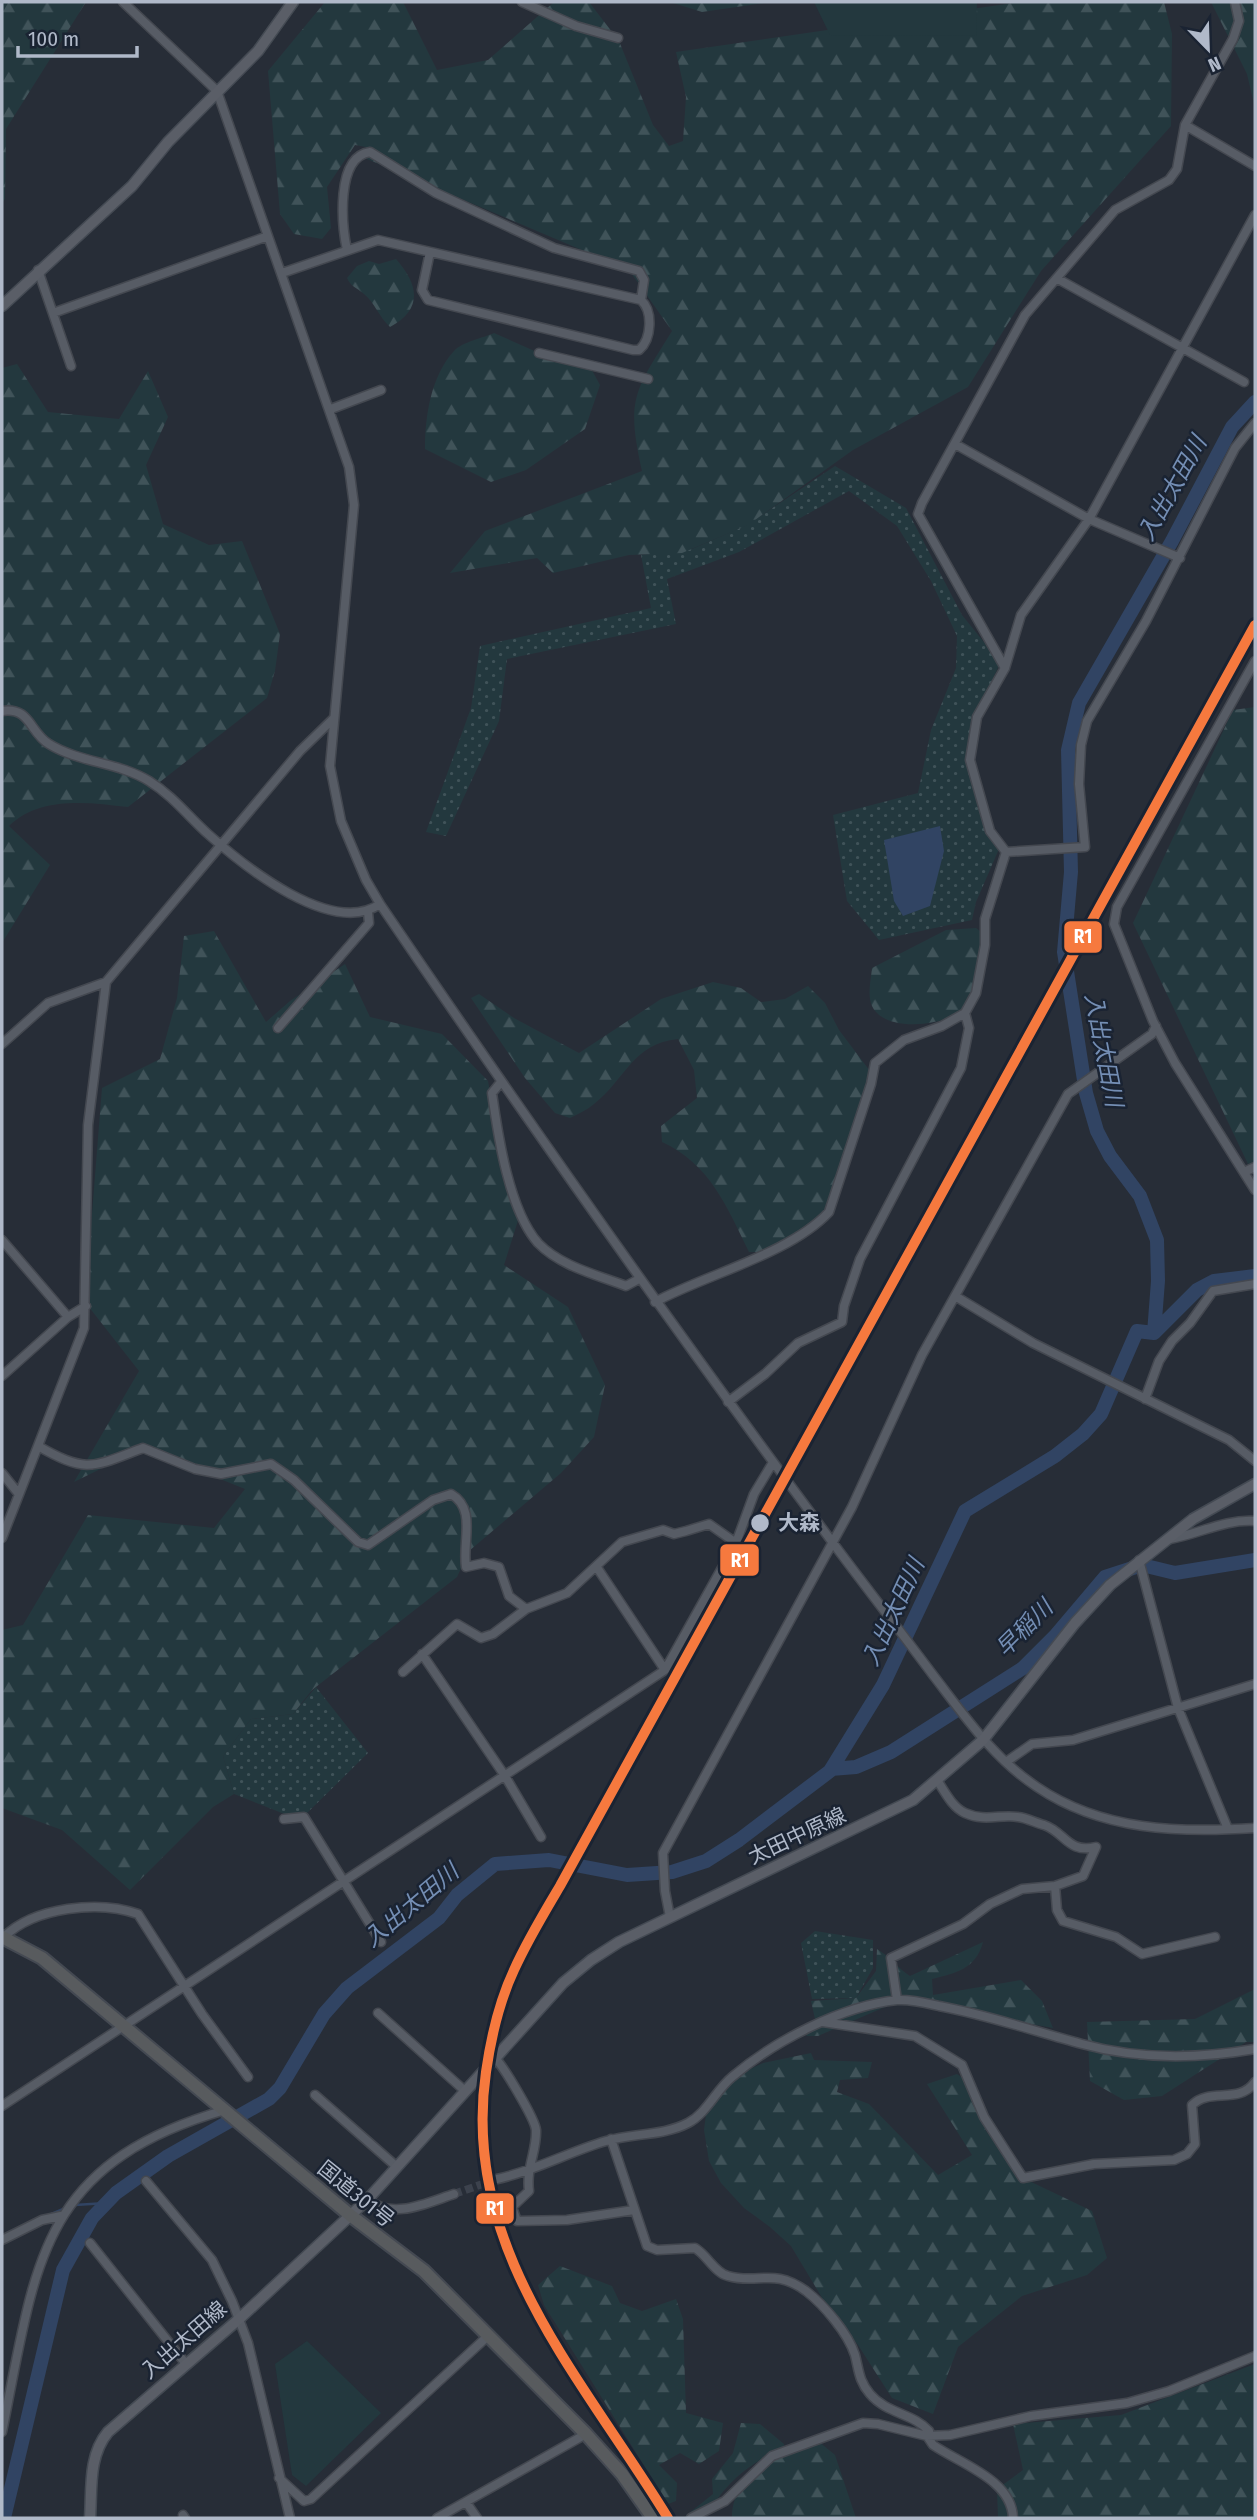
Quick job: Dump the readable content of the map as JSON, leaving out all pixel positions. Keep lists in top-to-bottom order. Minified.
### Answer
{"streets":{"highway":["国道301号"],"main road":["太田中原線","入出太田線"]},"crossings":[["太田中原線","国道301号"],["太田中原線","入出太田線"],["国道301号","入出太田線"]],"water":["入出太田川","早稲川"],"places":["大森"],"lines":["transit line R1"],"scale_bar":"100 m","north":"bottom right"}
